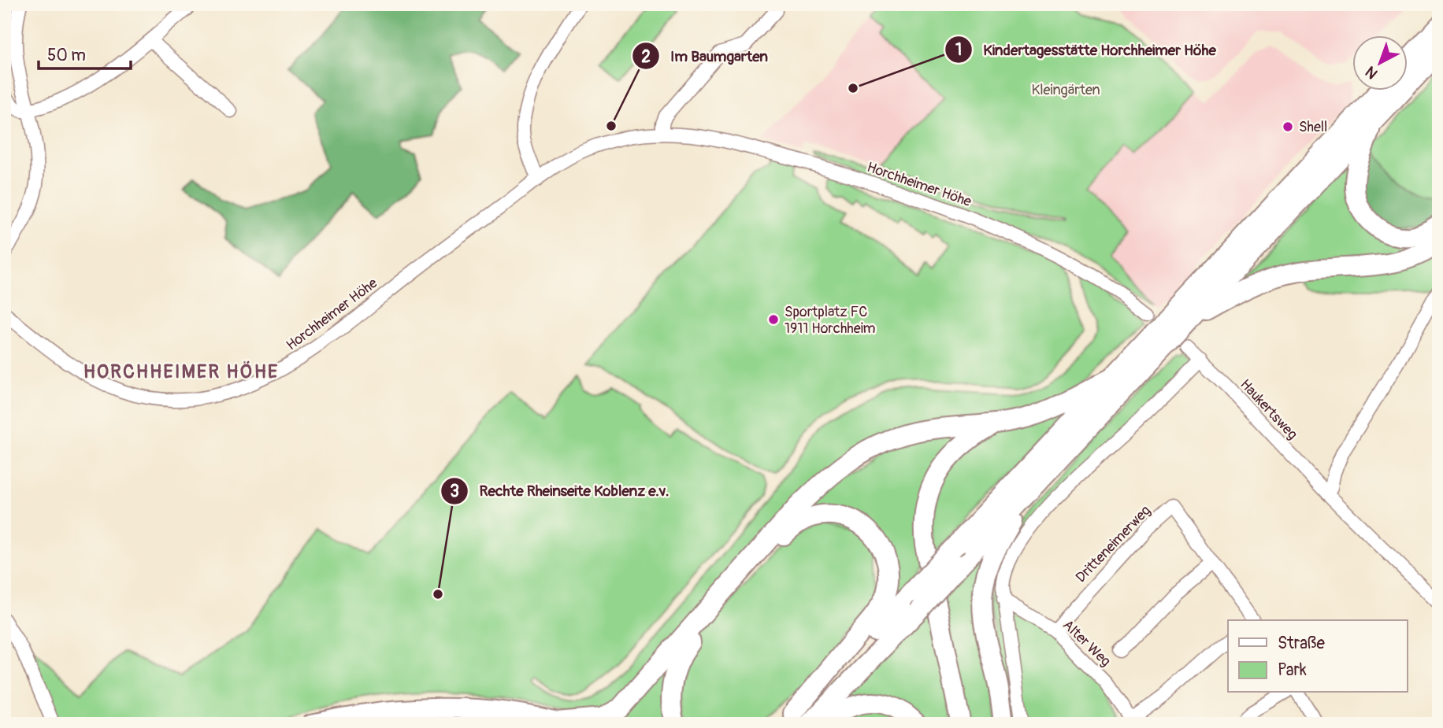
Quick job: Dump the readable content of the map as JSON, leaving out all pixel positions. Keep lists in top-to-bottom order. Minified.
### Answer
{"streets":{"street":["Horchheimer Höhe","Haukertsweg","Dritteneimerweg","Alter Weg"]},"crossings":[["Dritteneimerweg","Alter Weg"]],"districts":["HORCHHEIMER HÖHE"],"parks":["Kleingärten"],"places":["Kindertagesstätte Horchheimer Höhe","Im Baumgarten","Shell","Sportplatz FC 1911 Horchheim","Rechte Rheinseite Koblenz e.v."],"legend":["Straße","Park"],"scale_bar":"50 m","north":"bottom left"}
